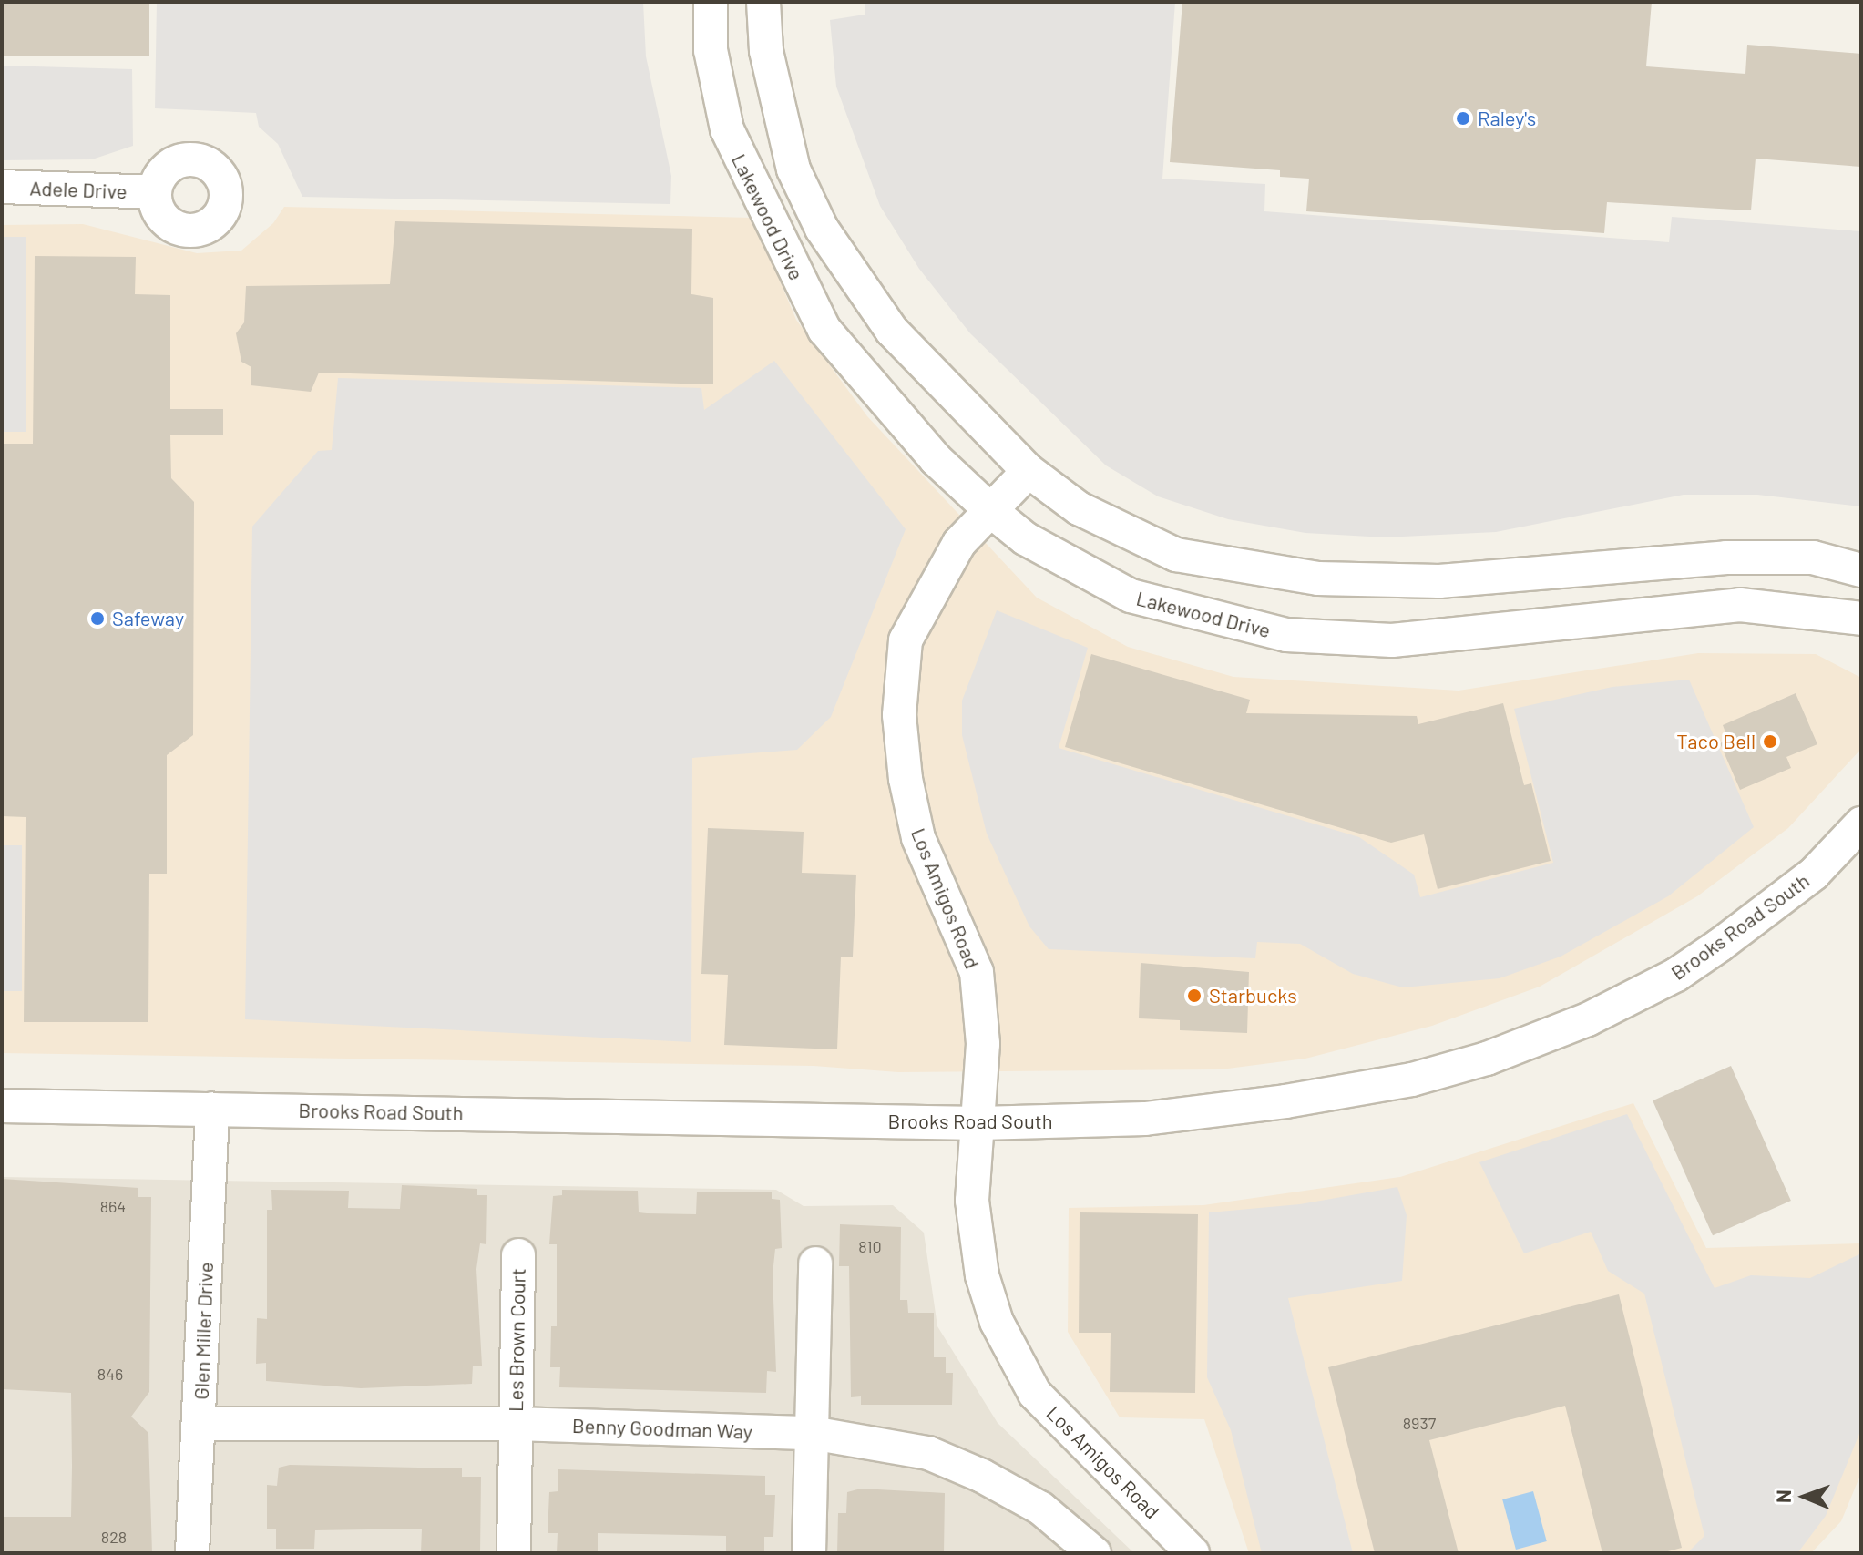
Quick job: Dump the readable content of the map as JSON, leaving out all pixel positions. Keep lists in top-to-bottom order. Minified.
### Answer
{"streets":{"street":["Adele Drive","Lakewood Drive","Los Amigos Road","Brooks Road South","Glen Miller Drive","Les Brown Court","Benny Goodman Way"]},"crossings":[["Lakewood Drive","Los Amigos Road"],["Los Amigos Road","Brooks Road South"],["Brooks Road South","Glen Miller Drive"],["Glen Miller Drive","Benny Goodman Way"],["Les Brown Court","Benny Goodman Way"]],"places":["Raley's","Safeway","Taco Bell","Starbucks"],"house_numbers":["864","810","846","8937","828"],"north":"left"}
